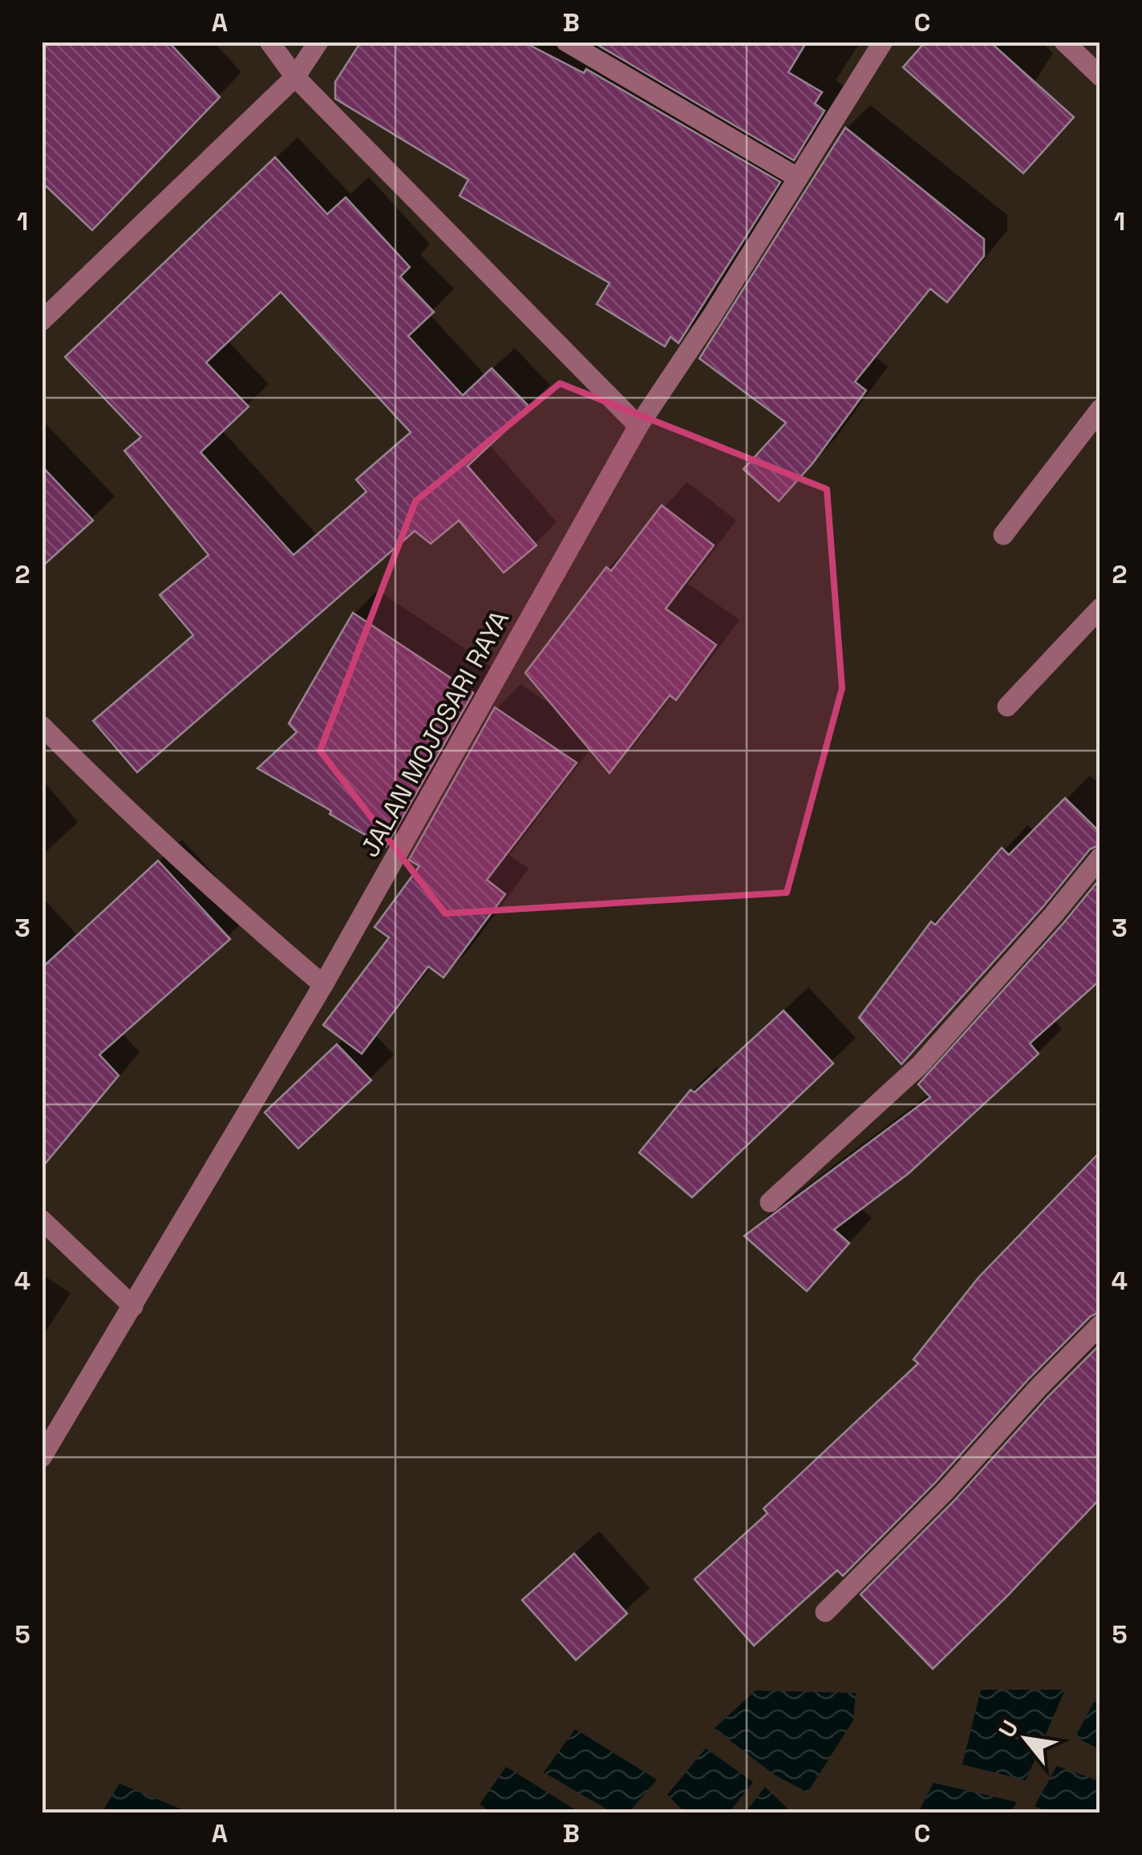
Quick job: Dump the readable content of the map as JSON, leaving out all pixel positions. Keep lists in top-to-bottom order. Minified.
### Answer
{"streets":{"street":["JALAN MOJOSARI RAYA"]},"north":"top left","grid":{"columns":["A","B","C"],"rows":["1","2","3","4","5"]}}
